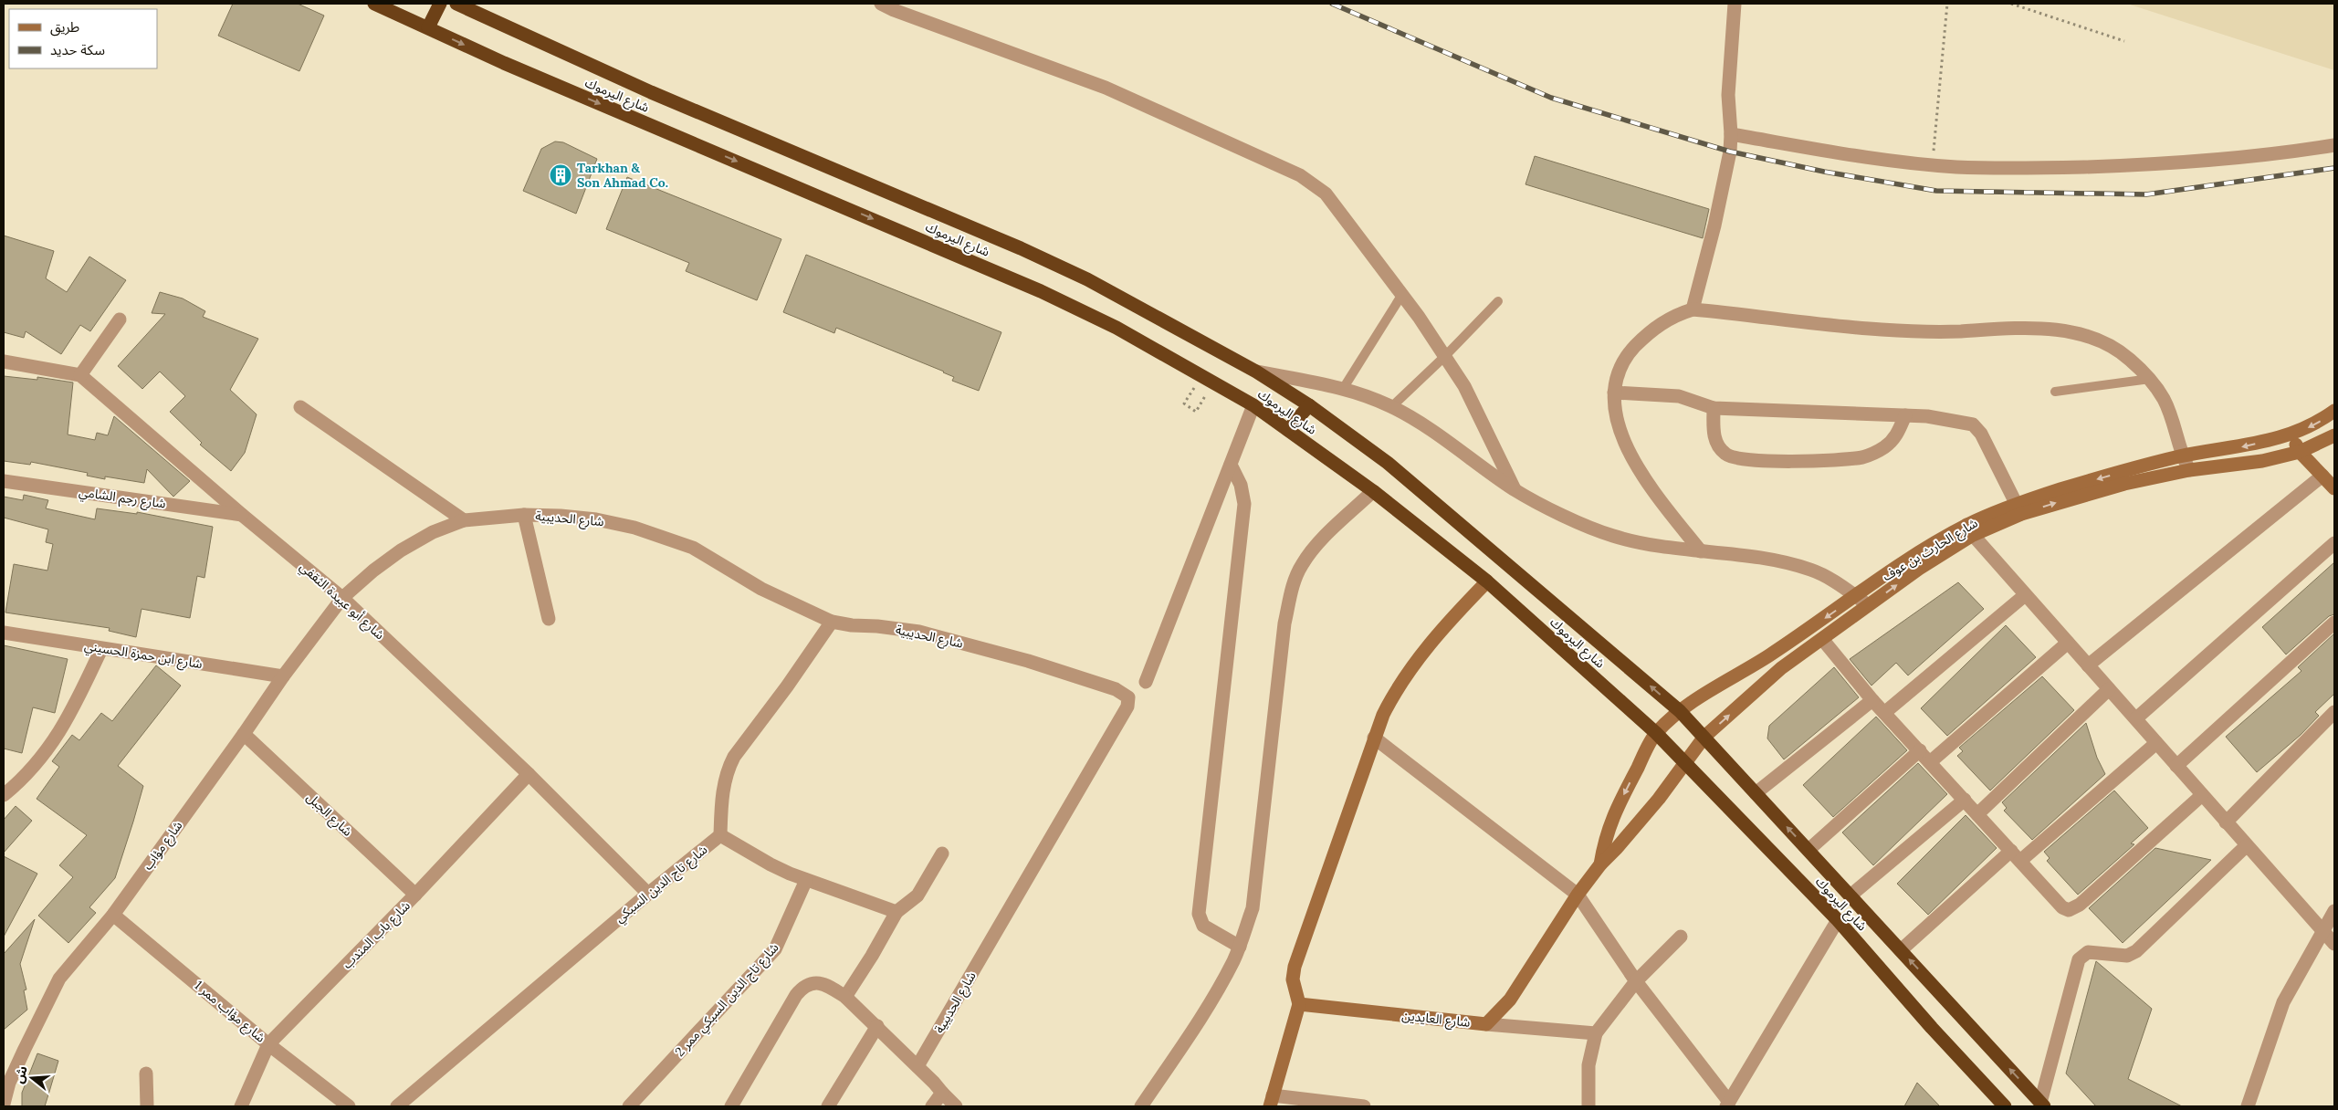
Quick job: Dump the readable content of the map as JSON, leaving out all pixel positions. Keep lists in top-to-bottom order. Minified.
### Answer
{"streets":{"highway":["شارع اليرموك"],"street":["شارع رجم الشامي","شارع الحديبية","شارع الحارث بن عوف","شارع أبو عبيدة الثقفي","شارع ابن حمزة الحسيني","شارع الجبل","شارع مؤاب","شارع تاج الدين السبكي","شارع باب المندب","شارع تاج الدين السبكي ممر 2","شارع مؤاب ممر 1","شارع العايدين"]},"crossings":[["شارع اليرموك","شارع الحارث بن عوف"],["شارع رجم الشامي","شارع أبو عبيدة الثقفي"],["شارع الحديبية","شارع أبو عبيدة الثقفي"],["شارع الحديبية","شارع مؤاب"],["شارع الحارث بن عوف","شارع العايدين"],["شارع أبو عبيدة الثقفي","شارع مؤاب"],["شارع أبو عبيدة الثقفي","شارع تاج الدين السبكي"],["شارع أبو عبيدة الثقفي","شارع باب المندب"],["شارع ابن حمزة الحسيني","شارع مؤاب"],["شارع الجبل","شارع مؤاب"],["شارع الجبل","شارع باب المندب"],["شارع مؤاب","شارع مؤاب ممر 1"],["شارع باب المندب","شارع مؤاب ممر 1"]],"places":{"building":["Tarkhan & Son Ahmad Co."]},"legend":["طريق","سكة حديد"],"north":"left"}
